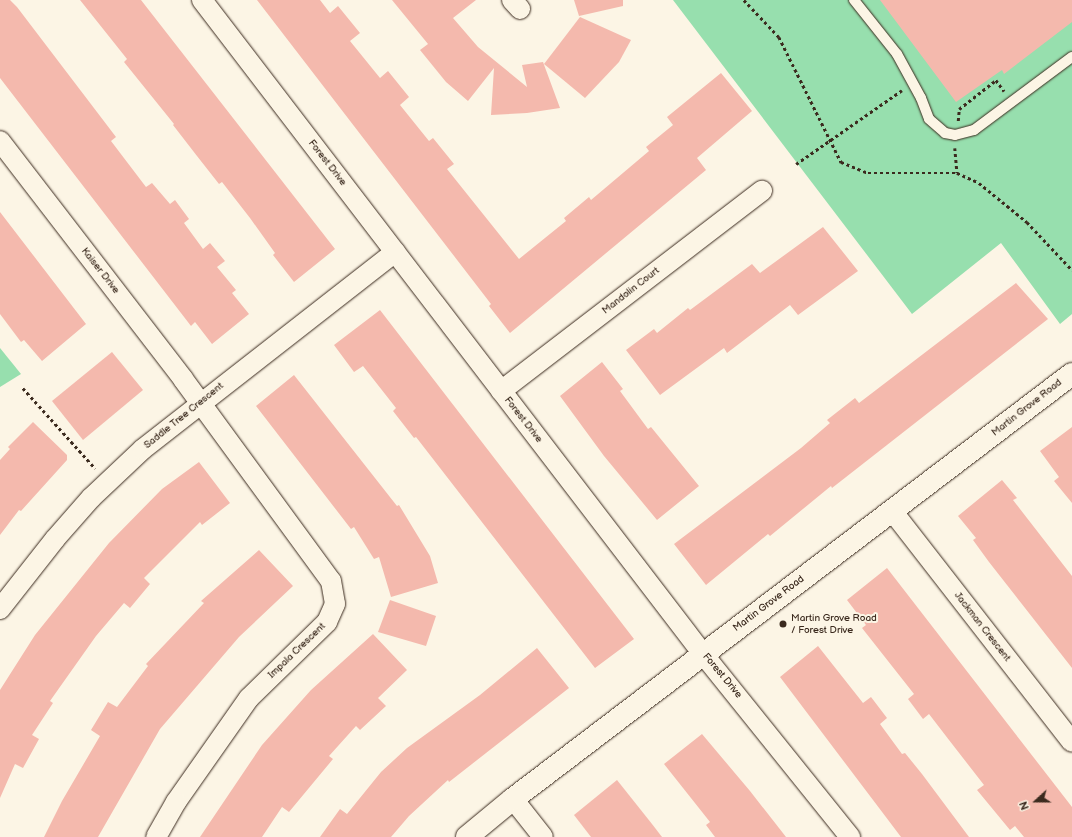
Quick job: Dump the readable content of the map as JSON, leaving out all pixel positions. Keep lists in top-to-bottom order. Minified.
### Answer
{"streets":{"street":["Forest Drive","Kaiser Drive","Mandolin Court","Martin Grove Road","Saddle Tree Crescent","Jackman Crescent","Impala Crescent"]},"crossings":[["Forest Drive","Mandolin Court"],["Forest Drive","Martin Grove Road"],["Forest Drive","Saddle Tree Crescent"],["Kaiser Drive","Saddle Tree Crescent"],["Kaiser Drive","Impala Crescent"],["Martin Grove Road","Jackman Crescent"],["Saddle Tree Crescent","Impala Crescent"]],"places":["Martin Grove Road / Forest Drive"],"north":"left"}
